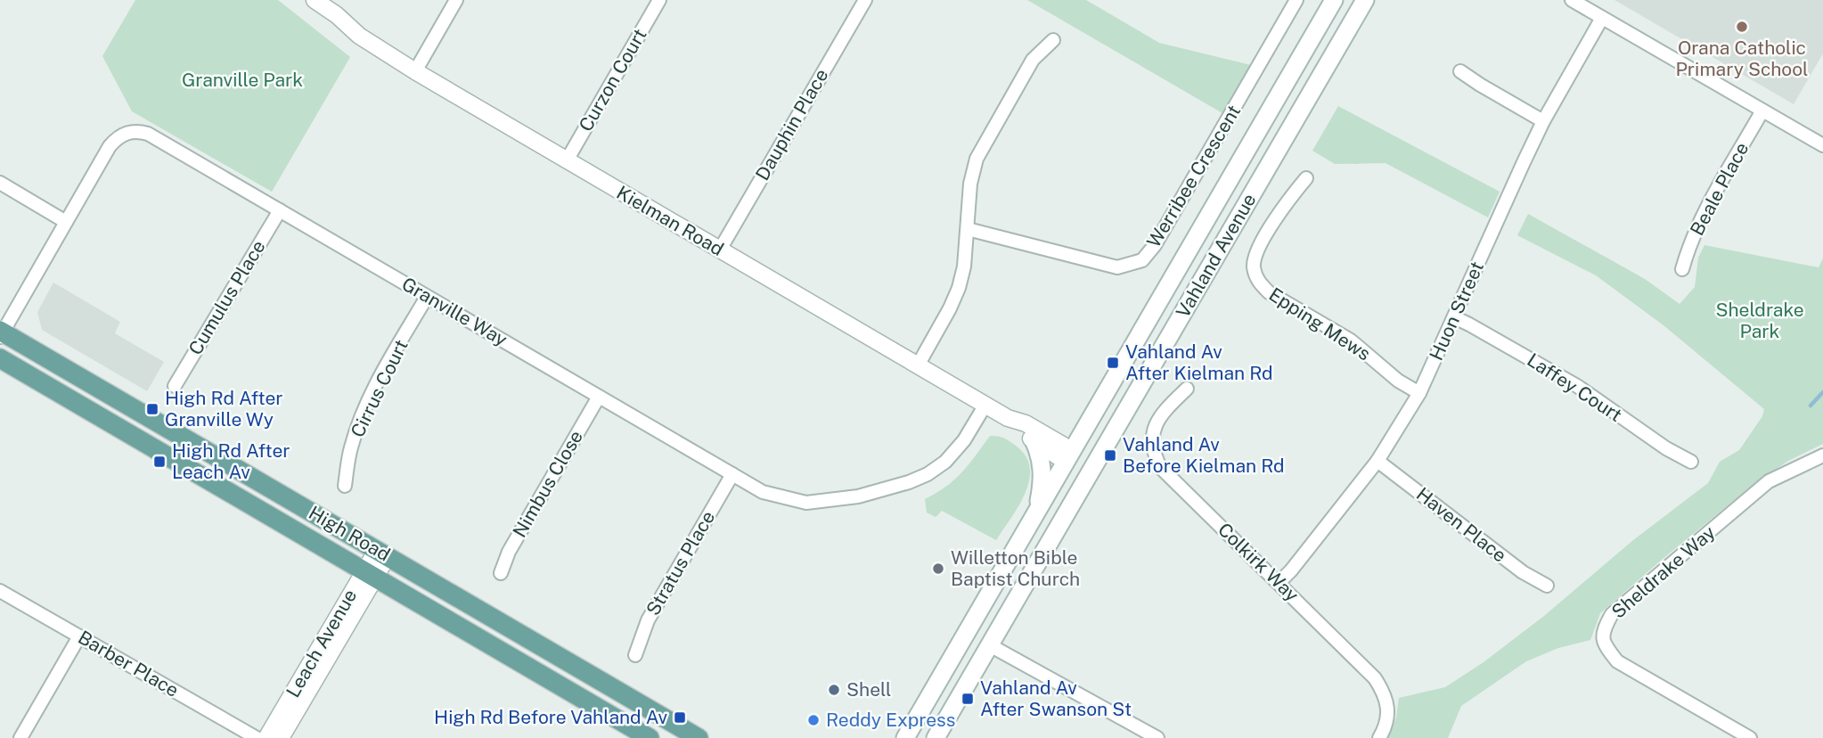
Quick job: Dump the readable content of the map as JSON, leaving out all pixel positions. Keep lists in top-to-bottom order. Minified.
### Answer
{"streets":{"main road":["Vahland Avenue","High Road"],"street":["Curzon Court","Dauphin Place","Werribee Crescent","Beale Place","Kielman Road","Cumulus Place","Huon Street","Granville Way","Epping Mews","Laffey Court","Cirrus Court","Nimbus Close","Haven Place","Colkirk Way","Stratus Place","Sheldrake Way","Leach Avenue","Barber Place"]},"crossings":[["Curzon Court","Kielman Road"],["Dauphin Place","Kielman Road"],["Kielman Road","Vahland Avenue"],["Kielman Road","Granville Way"],["Cumulus Place","Granville Way"],["Huon Street","Epping Mews"],["Huon Street","Laffey Court"],["Huon Street","Haven Place"],["Huon Street","Colkirk Way"],["Granville Way","Cirrus Court"],["Granville Way","Nimbus Close"],["Granville Way","High Road"],["Granville Way","Stratus Place"],["High Road","Leach Avenue"]],"parks":["Granville Park","Sheldrake Park"],"places":{"other":["Orana Catholic Primary School","Willetton Bible Baptist Church","Shell","Reddy Express"],"transit":["Vahland Av After Kielman Rd","High Rd After Granville Wy","Vahland Av Before Kielman Rd","High Rd After Leach Av","Vahland Av After Swanson St","High Rd Before Vahland Av"]}}
